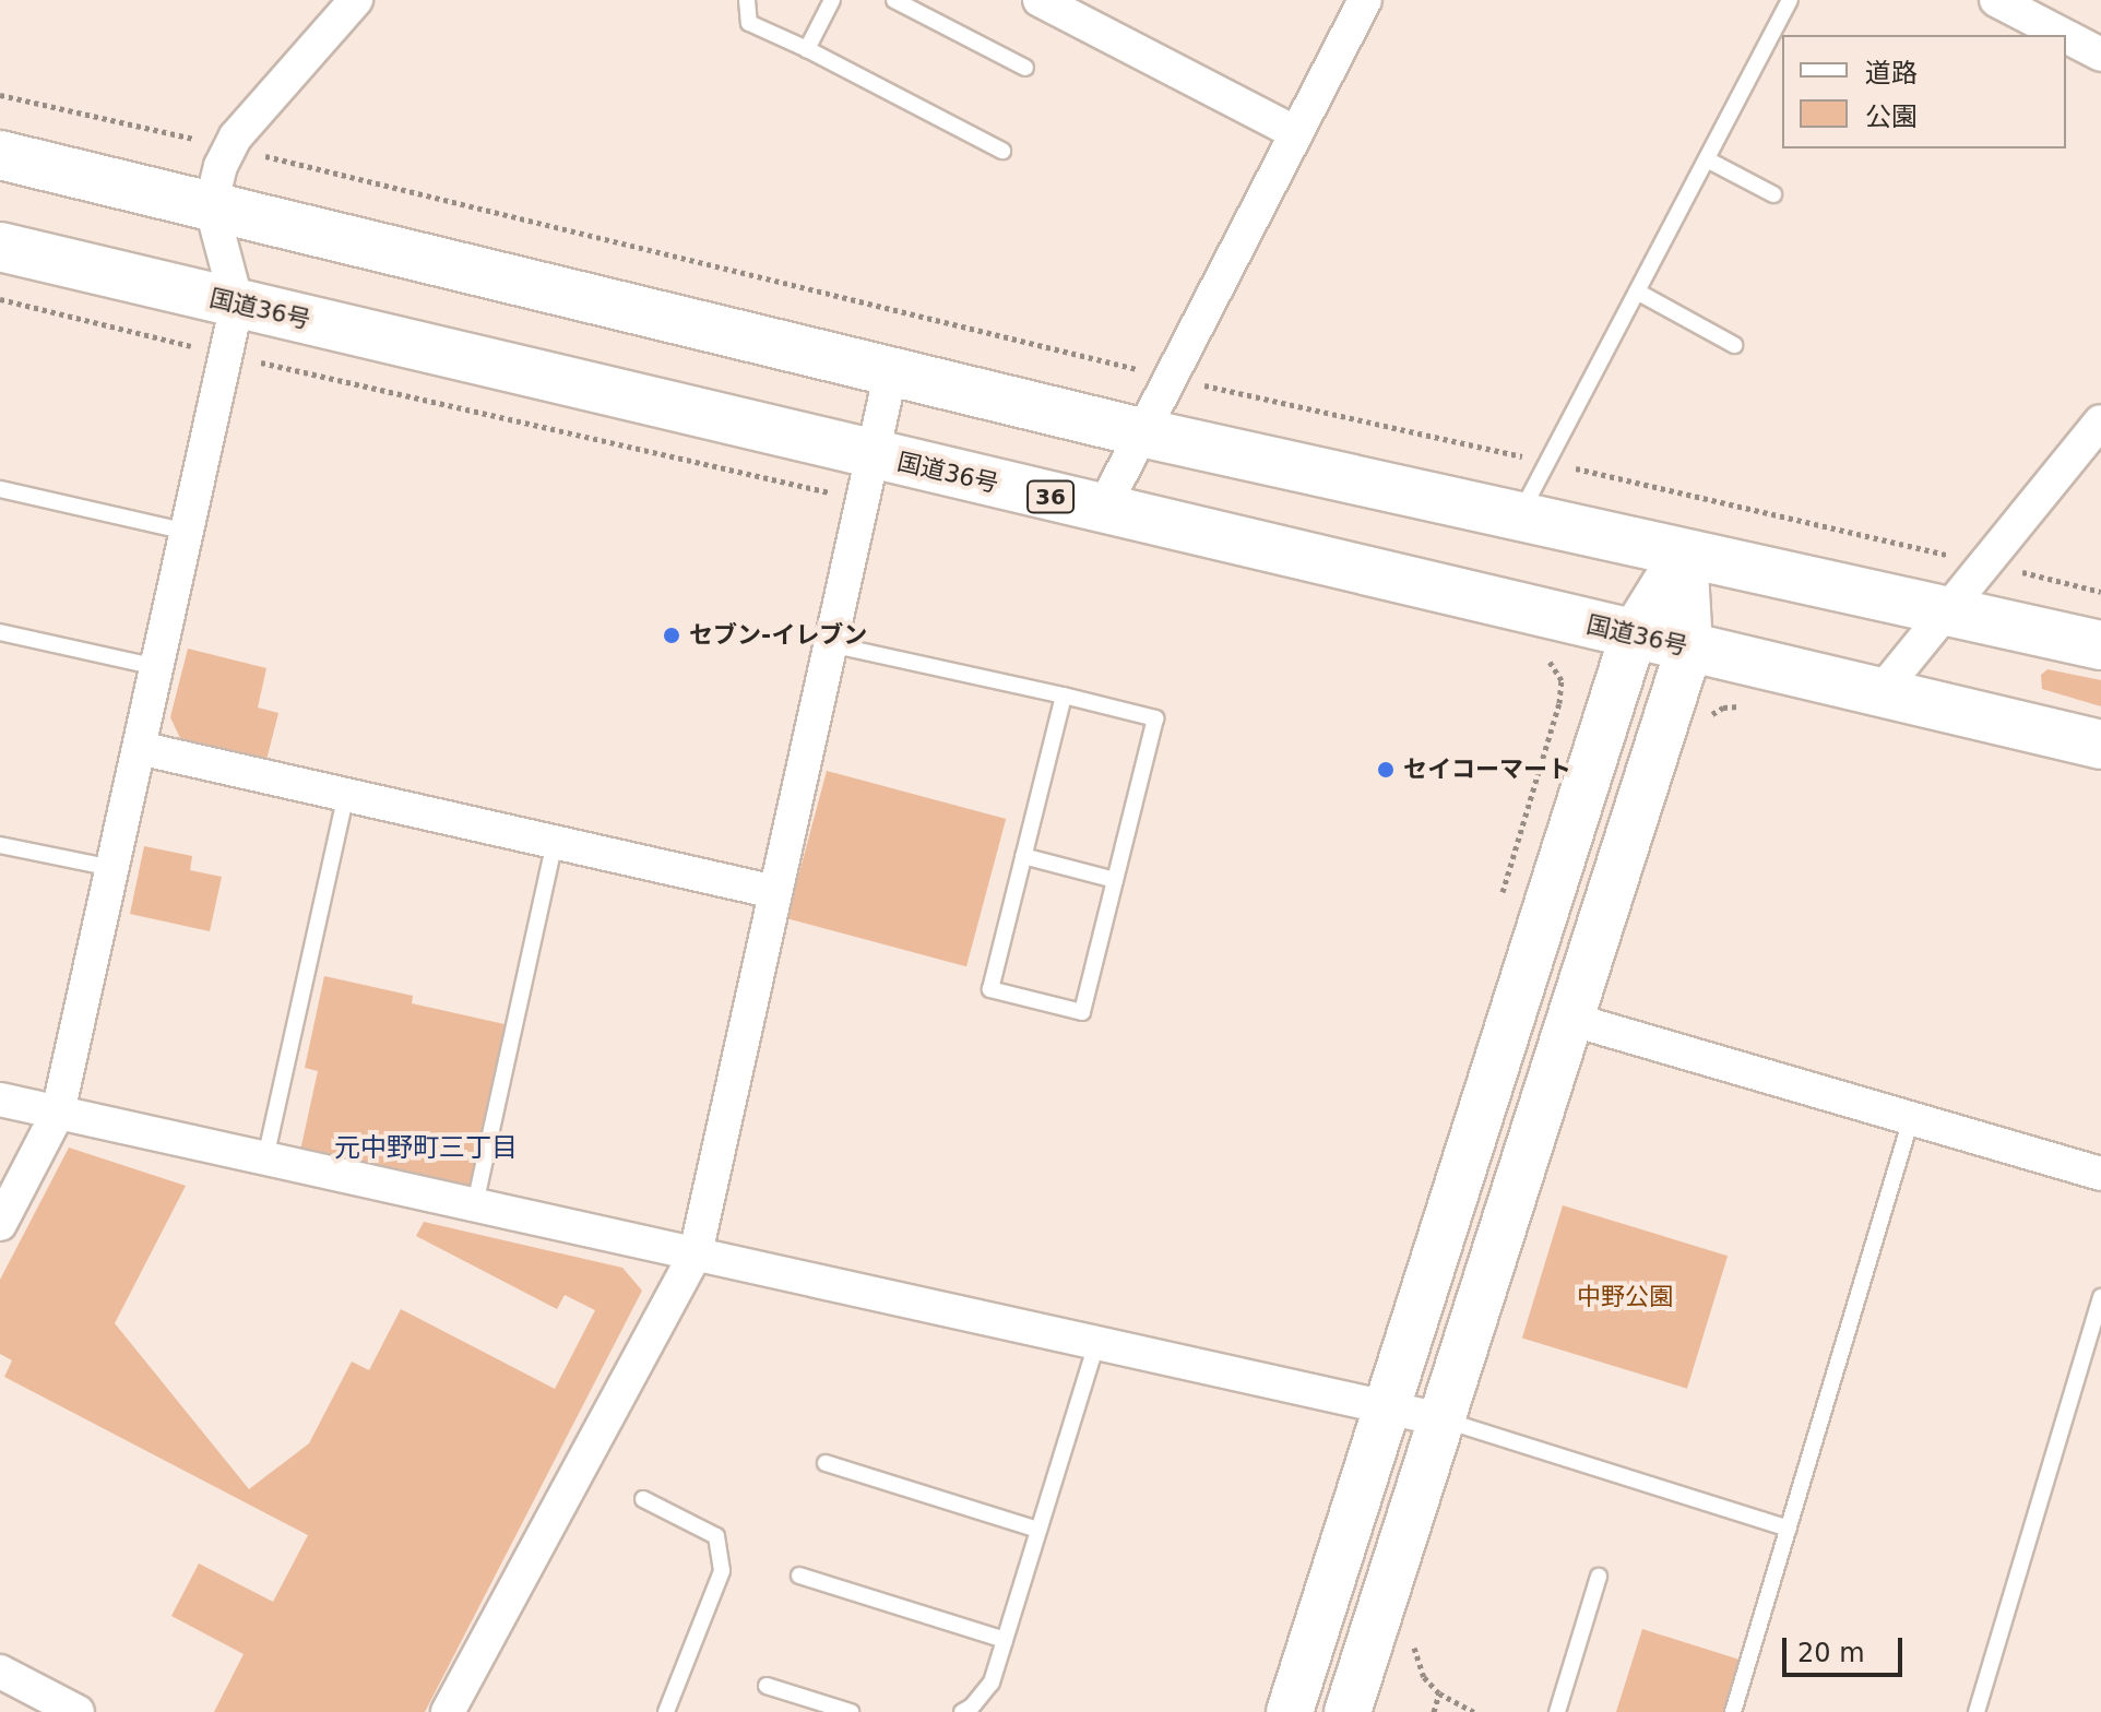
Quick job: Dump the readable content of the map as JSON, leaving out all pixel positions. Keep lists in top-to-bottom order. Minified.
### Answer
{"streets":{"highway":["国道36号","36"]},"districts":["元中野町三丁目"],"parks":["中野公園"],"places":["セブン-イレブン","セイコーマート"],"legend":["道路","公園"],"scale_bar":"20 m"}
